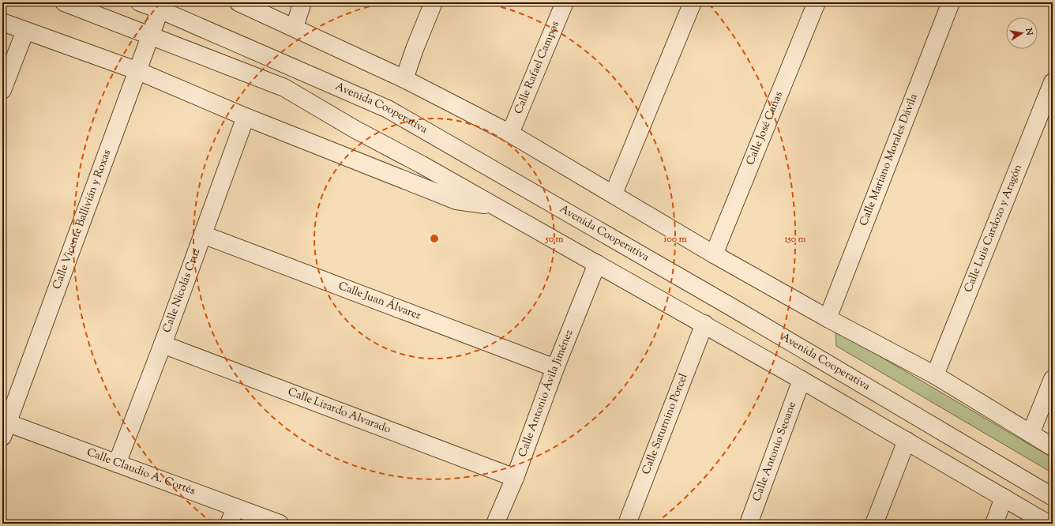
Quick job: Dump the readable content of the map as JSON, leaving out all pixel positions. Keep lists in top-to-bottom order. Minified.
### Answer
{"streets":{"street":["Calle Rafael Campos","Avenida Cooperativa","Calle José Cañas","Calle Mariano Morales Dávila","Calle Vicente Ballivián y Roxas","Calle Luis Cardozo y Aragón","Calle Nicolás Cruz","Calle Juan Álvarez","Calle Antonio Ávila Jiménez","Calle Lizardo Alvarado","Calle Saturnino Porcel","Calle Antonio Seoane","Calle Claudio A. Cortés"]},"crossings":[["Avenida Cooperativa","Calle Vicente Ballivián y Roxas"],["Calle Vicente Ballivián y Roxas","Calle Claudio A. Cortés"],["Calle Nicolás Cruz","Calle Juan Álvarez"],["Calle Nicolás Cruz","Calle Lizardo Alvarado"],["Calle Nicolás Cruz","Calle Claudio A. Cortés"],["Calle Juan Álvarez","Calle Antonio Ávila Jiménez"],["Calle Antonio Ávila Jiménez","Calle Lizardo Alvarado"]],"north":"right","rings":["50 m","100 m","150 m"]}
